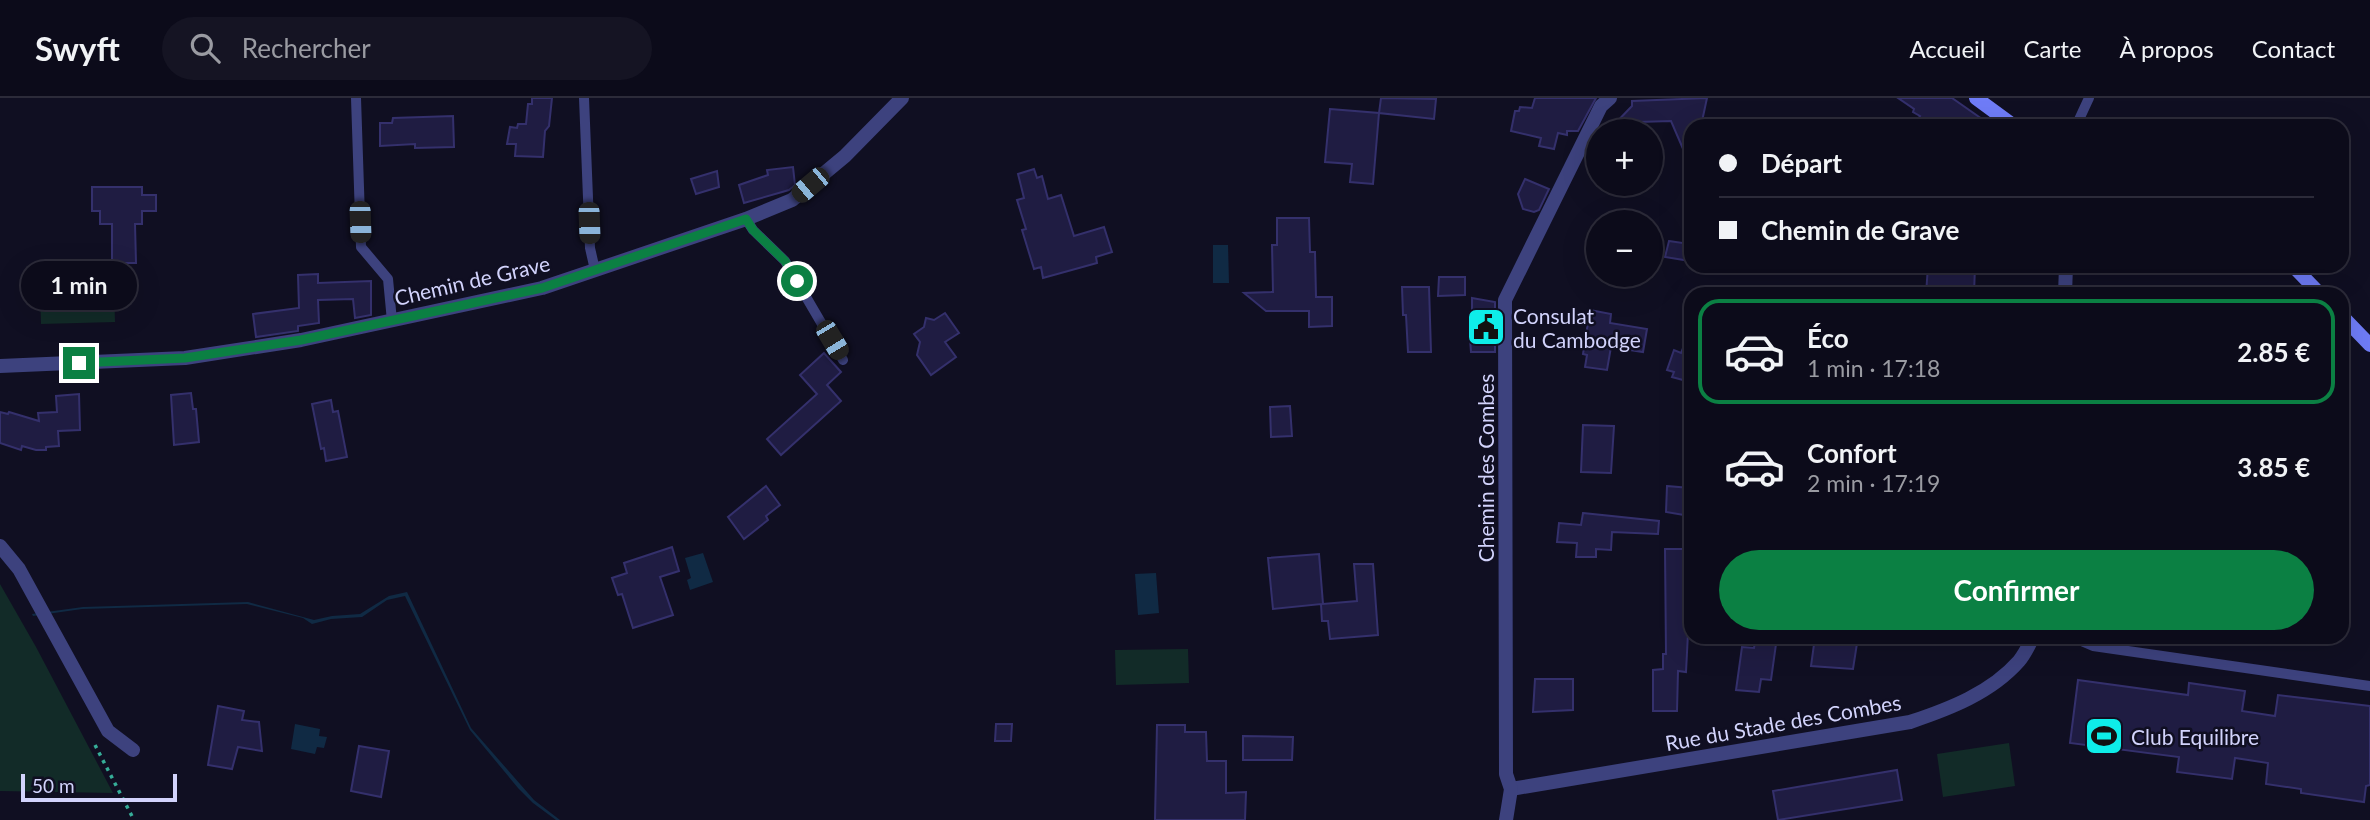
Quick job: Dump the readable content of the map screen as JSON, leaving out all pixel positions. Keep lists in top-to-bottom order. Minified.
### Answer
{"streets":{"street":["Chemin de Grave","Chemin des Combes","Rue du Stade des Combes"]},"crossings":[["Chemin des Combes","Rue du Stade des Combes"]],"places":{"public building":["Consulat du Cambodge"],"sports":["Club Equilibre"]},"scale_bar":"50 m","page":{"header":"Swyft","search":"Rechercher","nav":["Accueil","Carte","À propos","Contact"],"map_buttons":["+","−"],"banner":["Départ","Chemin de Grave"],"bubble":"1 min","list":[{"name":"Éco","note":"1 min · 17:18","value":"2.85 €"},{"name":"Confort","note":"2 min · 17:19","value":"3.85 €"}],"buttons":"Confirmer","scale":"50 m"}}
